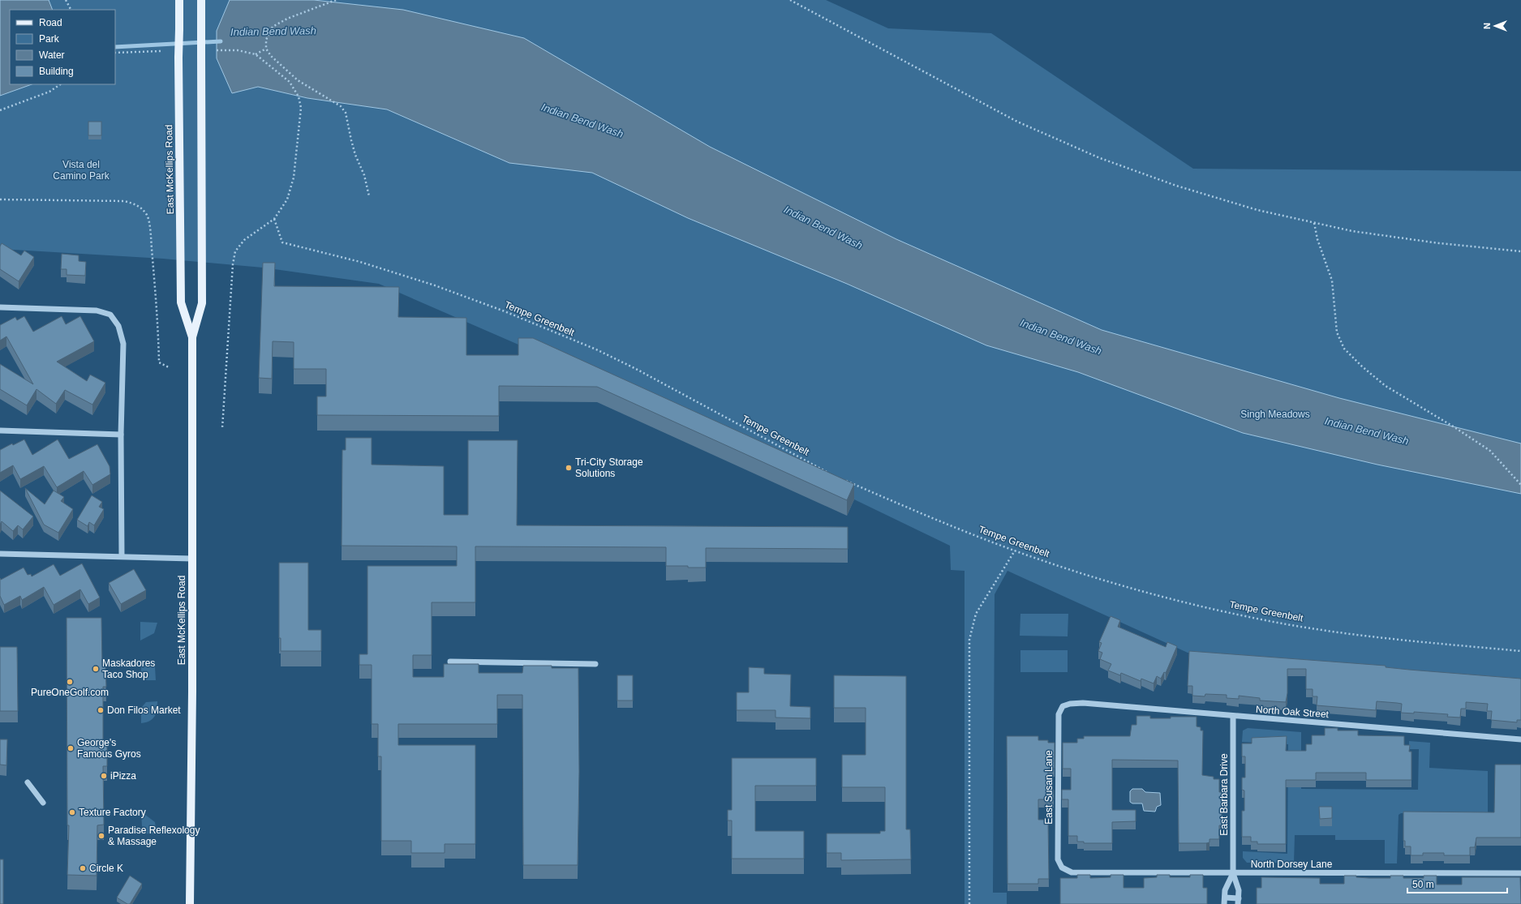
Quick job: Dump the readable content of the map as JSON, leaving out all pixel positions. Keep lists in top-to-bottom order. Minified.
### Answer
{"streets":{"main road":["East McKellips Road"],"street":["North Oak Street","East Susan Lane","East Barbara Drive","North Dorsey Lane"],"path":["Tempe Greenbelt"]},"crossings":[["North Oak Street","East Susan Lane"],["North Oak Street","East Barbara Drive"],["East Susan Lane","North Dorsey Lane"],["East Barbara Drive","North Dorsey Lane"]],"water":["Indian Bend Wash"],"parks":["Vista del Camino Park","Singh Meadows"],"places":["Tri-City Storage Solutions","Maskadores Taco Shop","PureOneGolf.com","Don Filos Market","George's Famous Gyros","iPizza","Texture Factory","Paradise Reflexology & Massage","Circle K"],"legend":["Road","Park","Water","Building"],"scale_bar":"50 m","north":"left"}
